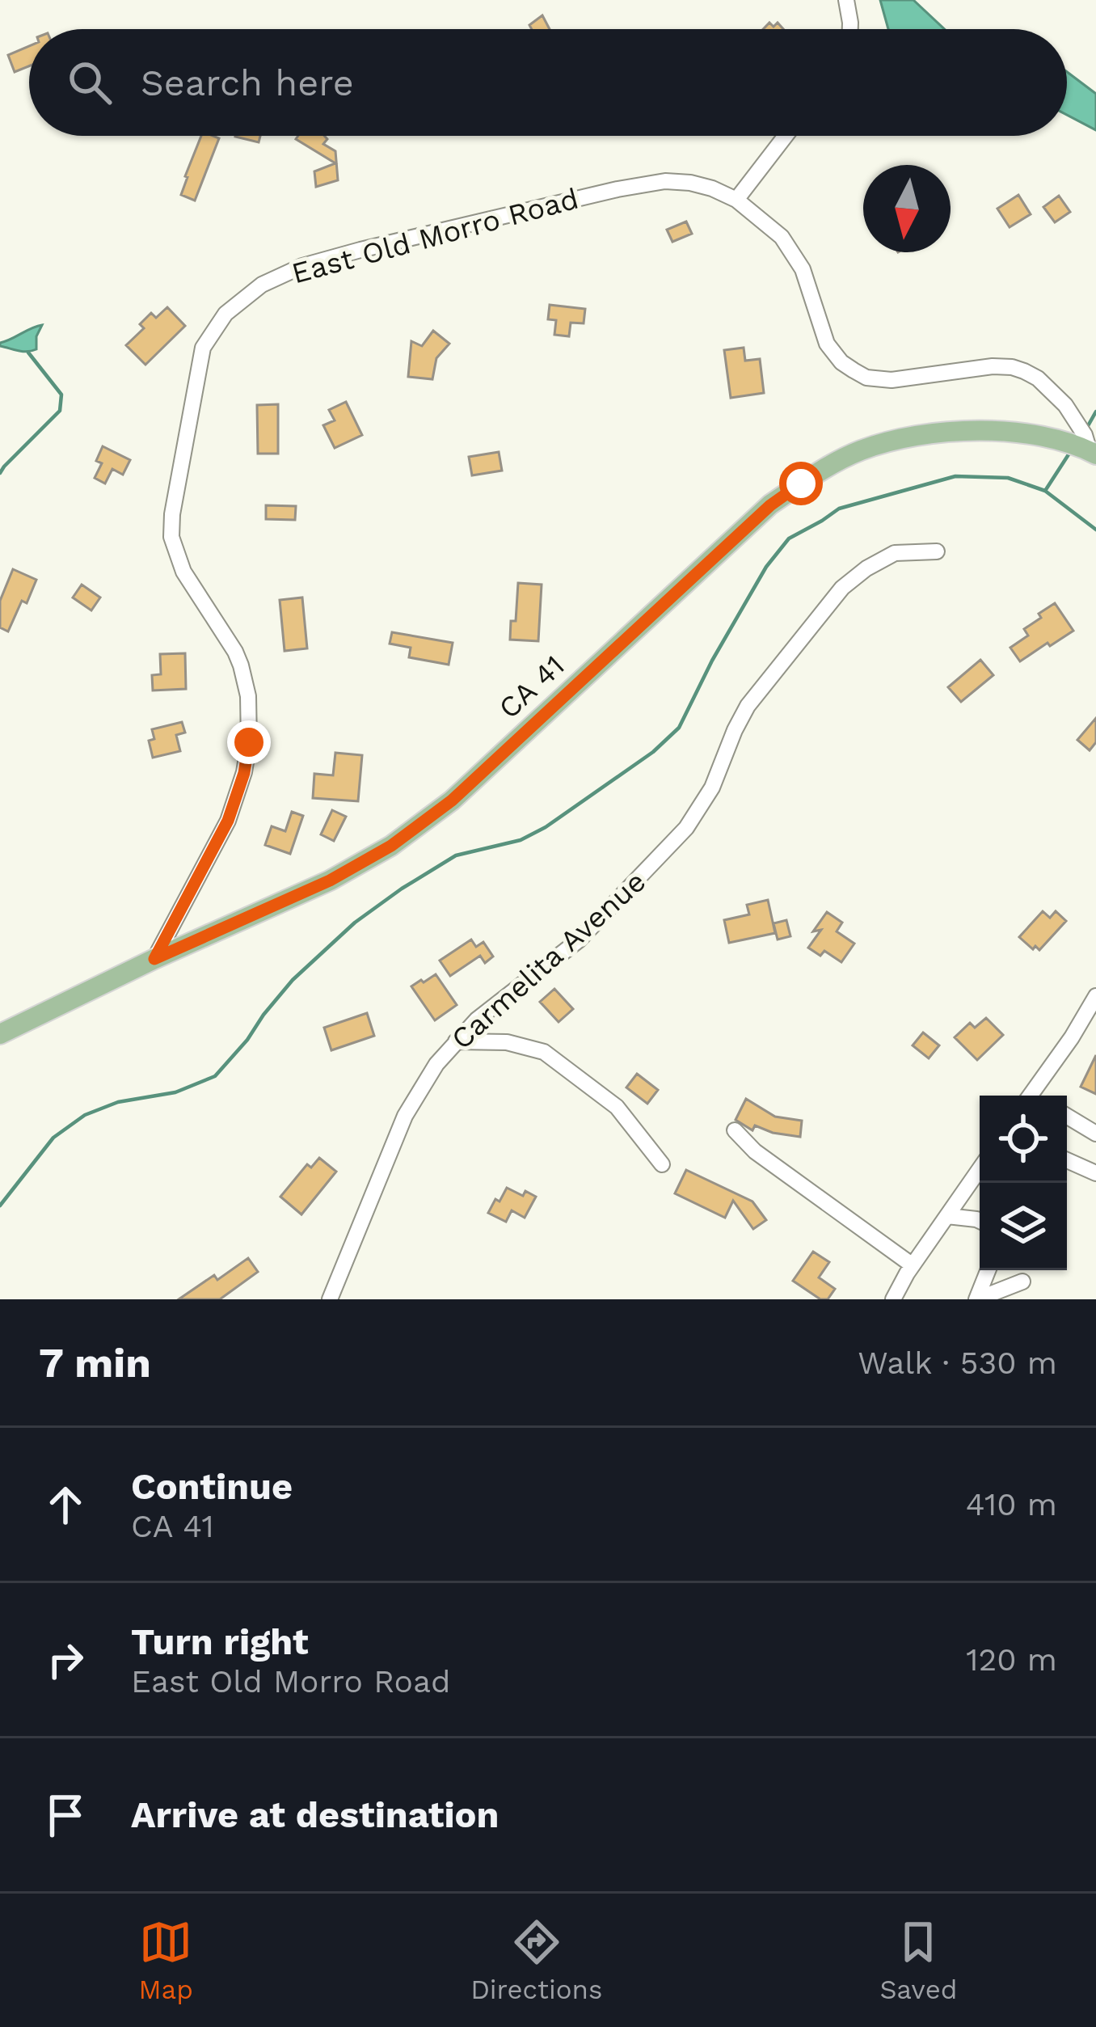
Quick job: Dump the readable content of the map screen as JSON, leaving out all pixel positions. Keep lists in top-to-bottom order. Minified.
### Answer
{"streets":{"main road":["CA 41"],"street":["East Old Morro Road","Carmelita Avenue"]},"crossings":[["East Old Morro Road","CA 41"]],"north":"bottom","page":{"search":"Search here","heading":["7 min","Walk · 530 m"],"list":[["Continue","CA 41","410 m"],["Turn right","East Old Morro Road","120 m"],"Arrive at destination"],"nav":["Map","Directions","Saved"]}}
